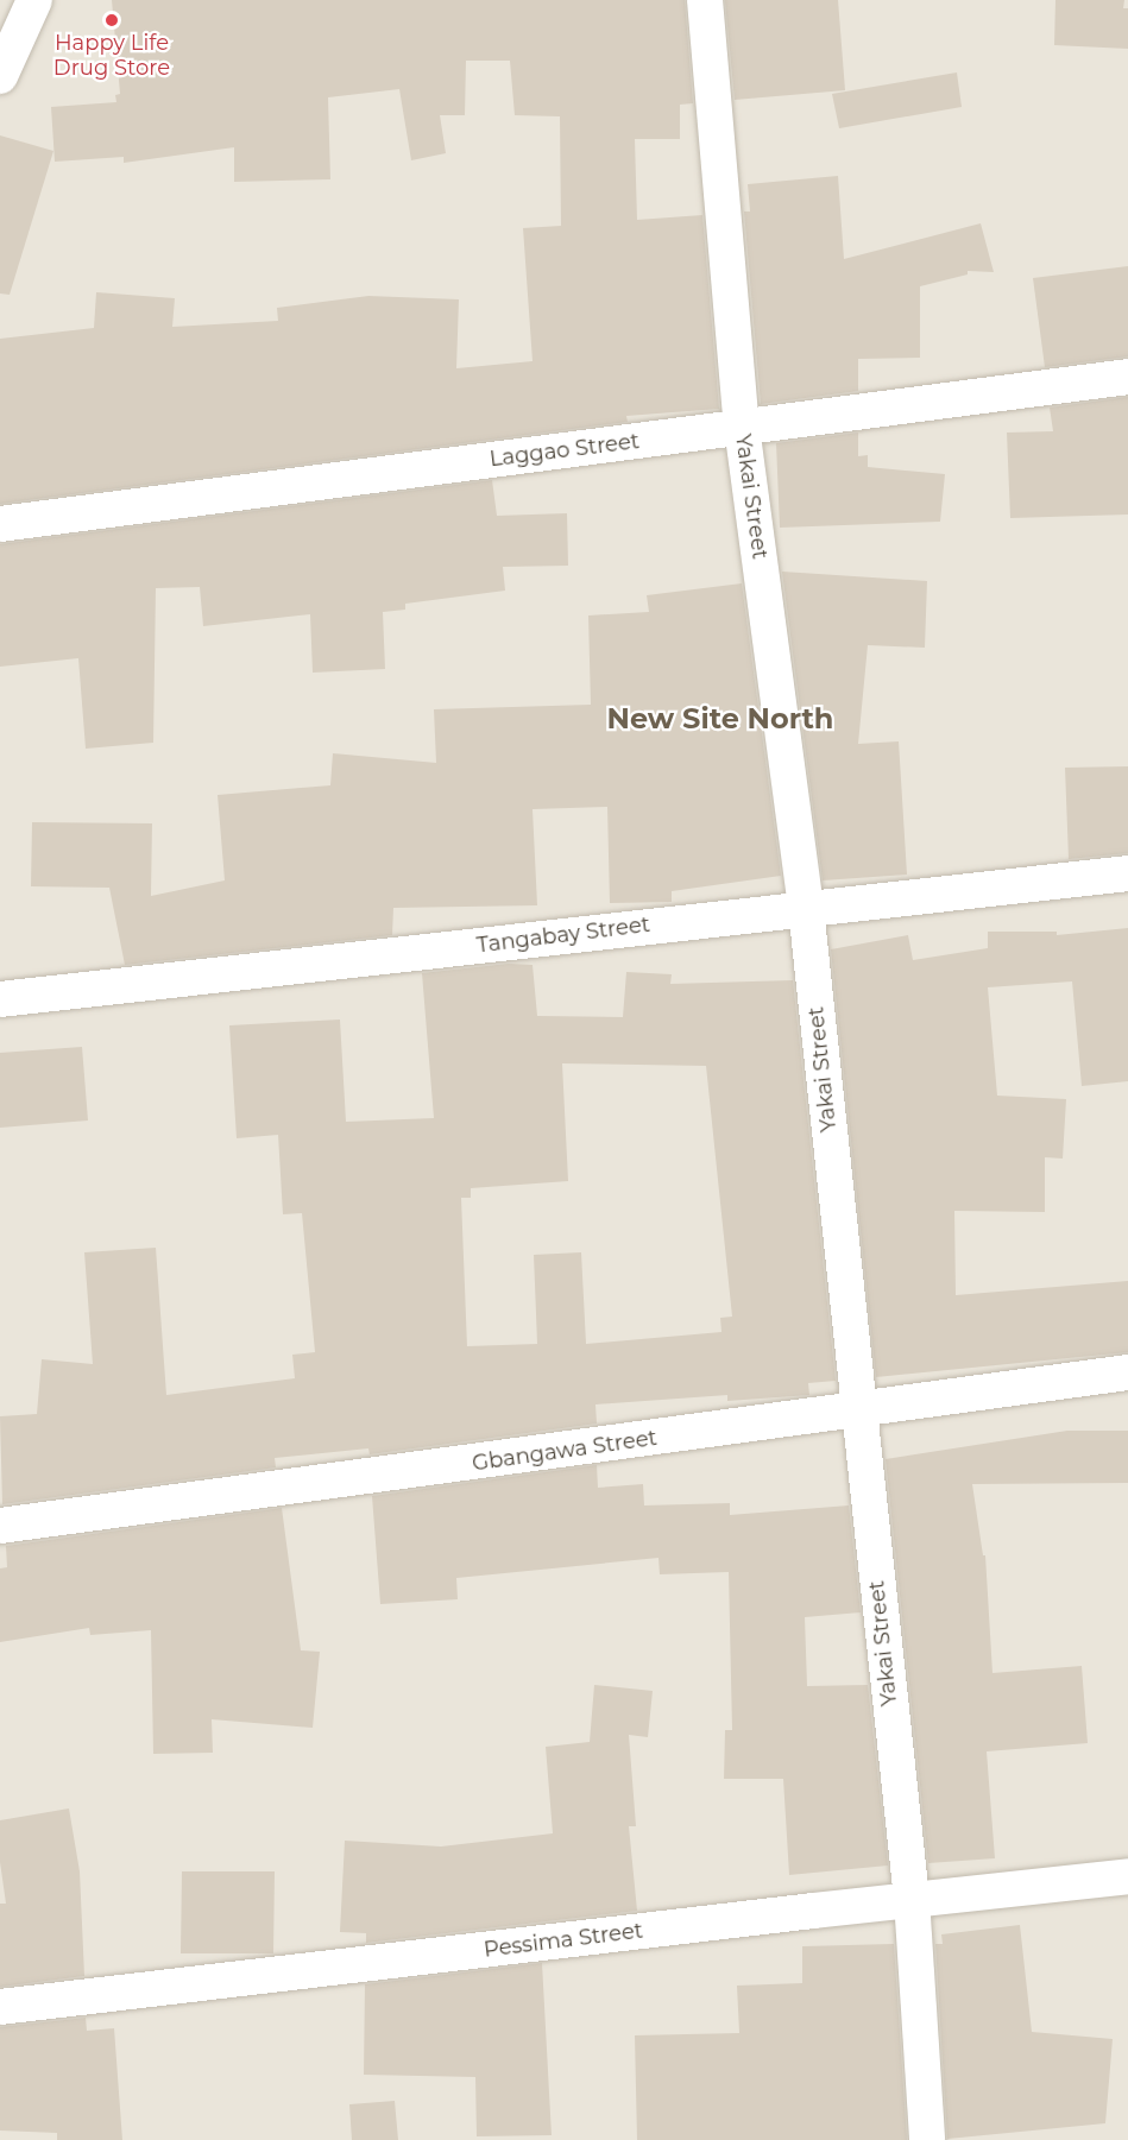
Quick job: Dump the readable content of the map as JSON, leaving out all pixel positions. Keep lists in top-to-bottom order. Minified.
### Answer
{"streets":{"street":["Laggao Street","Yakai Street","Tangabay Street","Gbangawa Street","Pessima Street"]},"crossings":[["Laggao Street","Yakai Street"],["Yakai Street","Tangabay Street"],["Yakai Street","Gbangawa Street"],["Yakai Street","Pessima Street"]],"districts":["New Site North"],"places":["Happy Life Drug Store"]}
